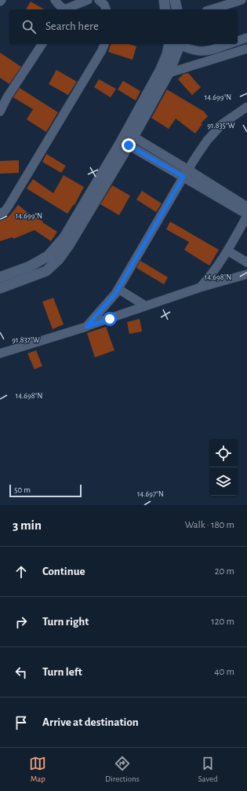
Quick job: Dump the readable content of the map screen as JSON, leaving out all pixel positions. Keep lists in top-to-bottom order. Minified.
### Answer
{"scale_bar":"50 m","page":{"search":"Search here","scale":"50 m","heading":["3 min","Walk · 180 m"],"list":[["Continue","20 m"],["Turn right","120 m"],["Turn left","40 m"],"Arrive at destination"],"nav":["Map","Directions","Saved"]},"coordinates":["14.699°N","91.835°W","14.698°N","91.837°W","14.697°N"]}
